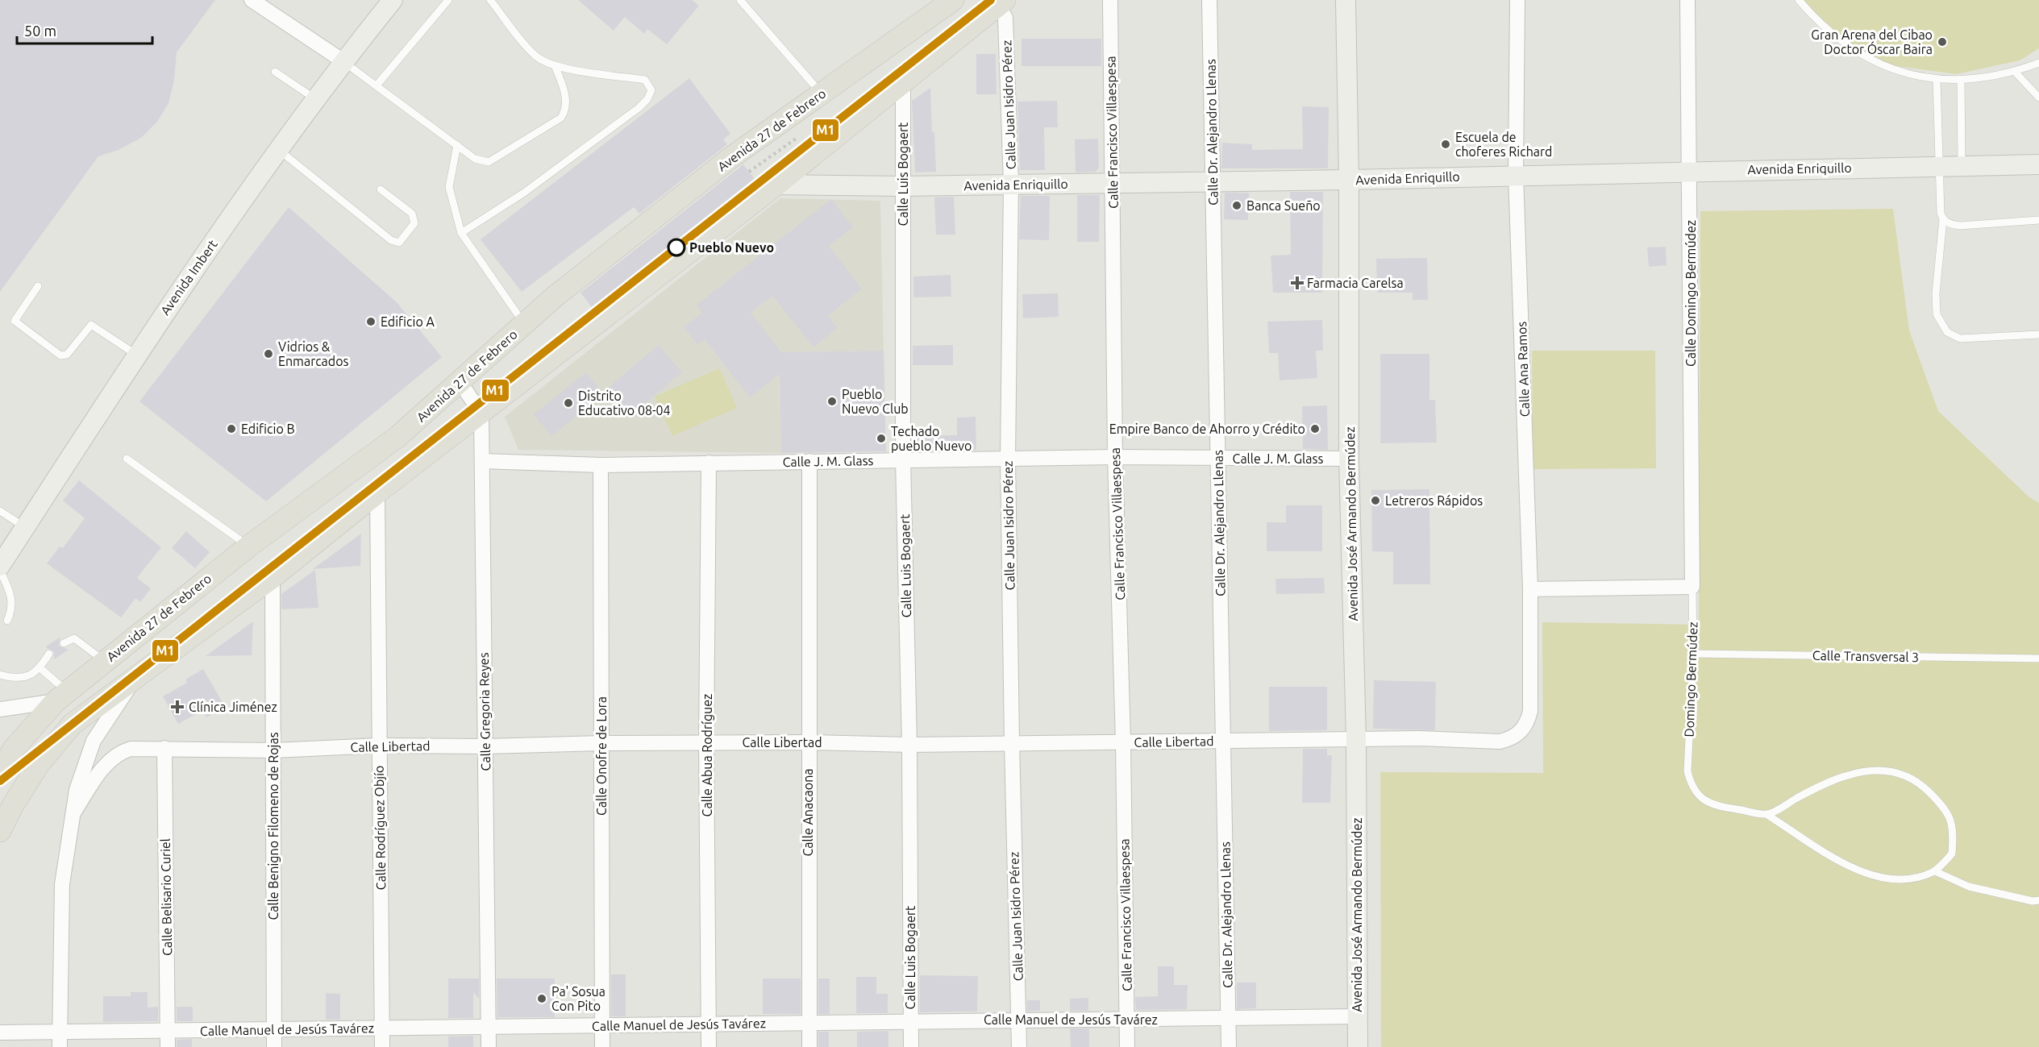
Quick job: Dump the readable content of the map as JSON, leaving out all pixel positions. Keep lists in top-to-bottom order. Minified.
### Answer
{"streets":{"main road":["Avenida 27 de Febrero"],"street":["Calle Juan Isidro Pérez","Calle Francisco Villaespesa","Calle Dr. Alejandro Llenas","Avenida Enriquillo","Calle Luis Bogaert","Avenida Imbert","Calle Domingo Bermúdez","Calle Ana Ramos","Calle J. M. Glass","Avenida José Armando Bermúdez","Calle Gregoria Reyes","Calle Libertad","Calle Abua Rodríguez","Calle Onofre de Lora","Calle Anacaona","Calle Benigno Filomeno de Rojas","Calle Rodríguez Objío","Calle Belisario Curiel","Calle Manuel de Jesús Tavárez"],"lane":["Calle Transversal 3","Domingo Bermúdez"]},"crossings":[["Calle Juan Isidro Pérez","Avenida Enriquillo"],["Calle Juan Isidro Pérez","Calle J. M. Glass"],["Calle Juan Isidro Pérez","Calle Libertad"],["Calle Juan Isidro Pérez","Calle Manuel de Jesús Tavárez"],["Calle Francisco Villaespesa","Avenida Enriquillo"],["Calle Francisco Villaespesa","Calle J. M. Glass"],["Calle Francisco Villaespesa","Calle Libertad"],["Calle Francisco Villaespesa","Calle Manuel de Jesús Tavárez"],["Calle Dr. Alejandro Llenas","Avenida Enriquillo"],["Calle Dr. Alejandro Llenas","Calle J. M. Glass"],["Calle Dr. Alejandro Llenas","Calle Libertad"],["Calle Dr. Alejandro Llenas","Calle Manuel de Jesús Tavárez"],["Avenida Enriquillo","Calle Luis Bogaert"],["Avenida Enriquillo","Calle Domingo Bermúdez"],["Avenida Enriquillo","Calle Ana Ramos"],["Avenida Enriquillo","Avenida José Armando Bermúdez"],["Calle Luis Bogaert","Calle J. M. Glass"],["Calle Luis Bogaert","Calle Libertad"],["Calle Luis Bogaert","Calle Manuel de Jesús Tavárez"],["Calle Domingo Bermúdez","Domingo Bermúdez"],["Calle Ana Ramos","Calle Libertad"],["Calle J. M. Glass","Avenida José Armando Bermúdez"],["Calle J. M. Glass","Calle Gregoria Reyes"],["Calle J. M. Glass","Calle Abua Rodríguez"],["Calle J. M. Glass","Calle Onofre de Lora"],["Calle J. M. Glass","Calle Anacaona"],["Avenida José Armando Bermúdez","Calle Libertad"],["Avenida José Armando Bermúdez","Calle Manuel de Jesús Tavárez"],["Calle Transversal 3","Domingo Bermúdez"],["Calle Gregoria Reyes","Calle Libertad"],["Calle Gregoria Reyes","Calle Manuel de Jesús Tavárez"],["Calle Libertad","Calle Abua Rodríguez"],["Calle Libertad","Calle Onofre de Lora"],["Calle Libertad","Calle Anacaona"],["Calle Libertad","Calle Benigno Filomeno de Rojas"],["Calle Libertad","Calle Rodríguez Objío"],["Calle Libertad","Calle Belisario Curiel"],["Calle Abua Rodríguez","Calle Manuel de Jesús Tavárez"],["Calle Onofre de Lora","Calle Manuel de Jesús Tavárez"],["Calle Anacaona","Calle Manuel de Jesús Tavárez"],["Calle Benigno Filomeno de Rojas","Calle Manuel de Jesús Tavárez"],["Calle Rodríguez Objío","Calle Manuel de Jesús Tavárez"],["Calle Belisario Curiel","Calle Manuel de Jesús Tavárez"]],"places":{"other":["Gran Arena del Cibao Doctor Óscar Baira","Escuela de choferes Richard","Banca Sueño","Pueblo Nuevo","Edificio A","Vidrios & Enmarcados","Pueblo Nuevo Club","Distrito Educativo 08-04","Edificio B","Empire Banco de Ahorro y Crédito","Techado pueblo Nuevo","Letreros Rápidos","Pa' Sosua Con Pito"],"health":["Farmacia Carelsa","Clínica Jiménez"]},"lines":["transit line M1"],"scale_bar":"50 m"}
